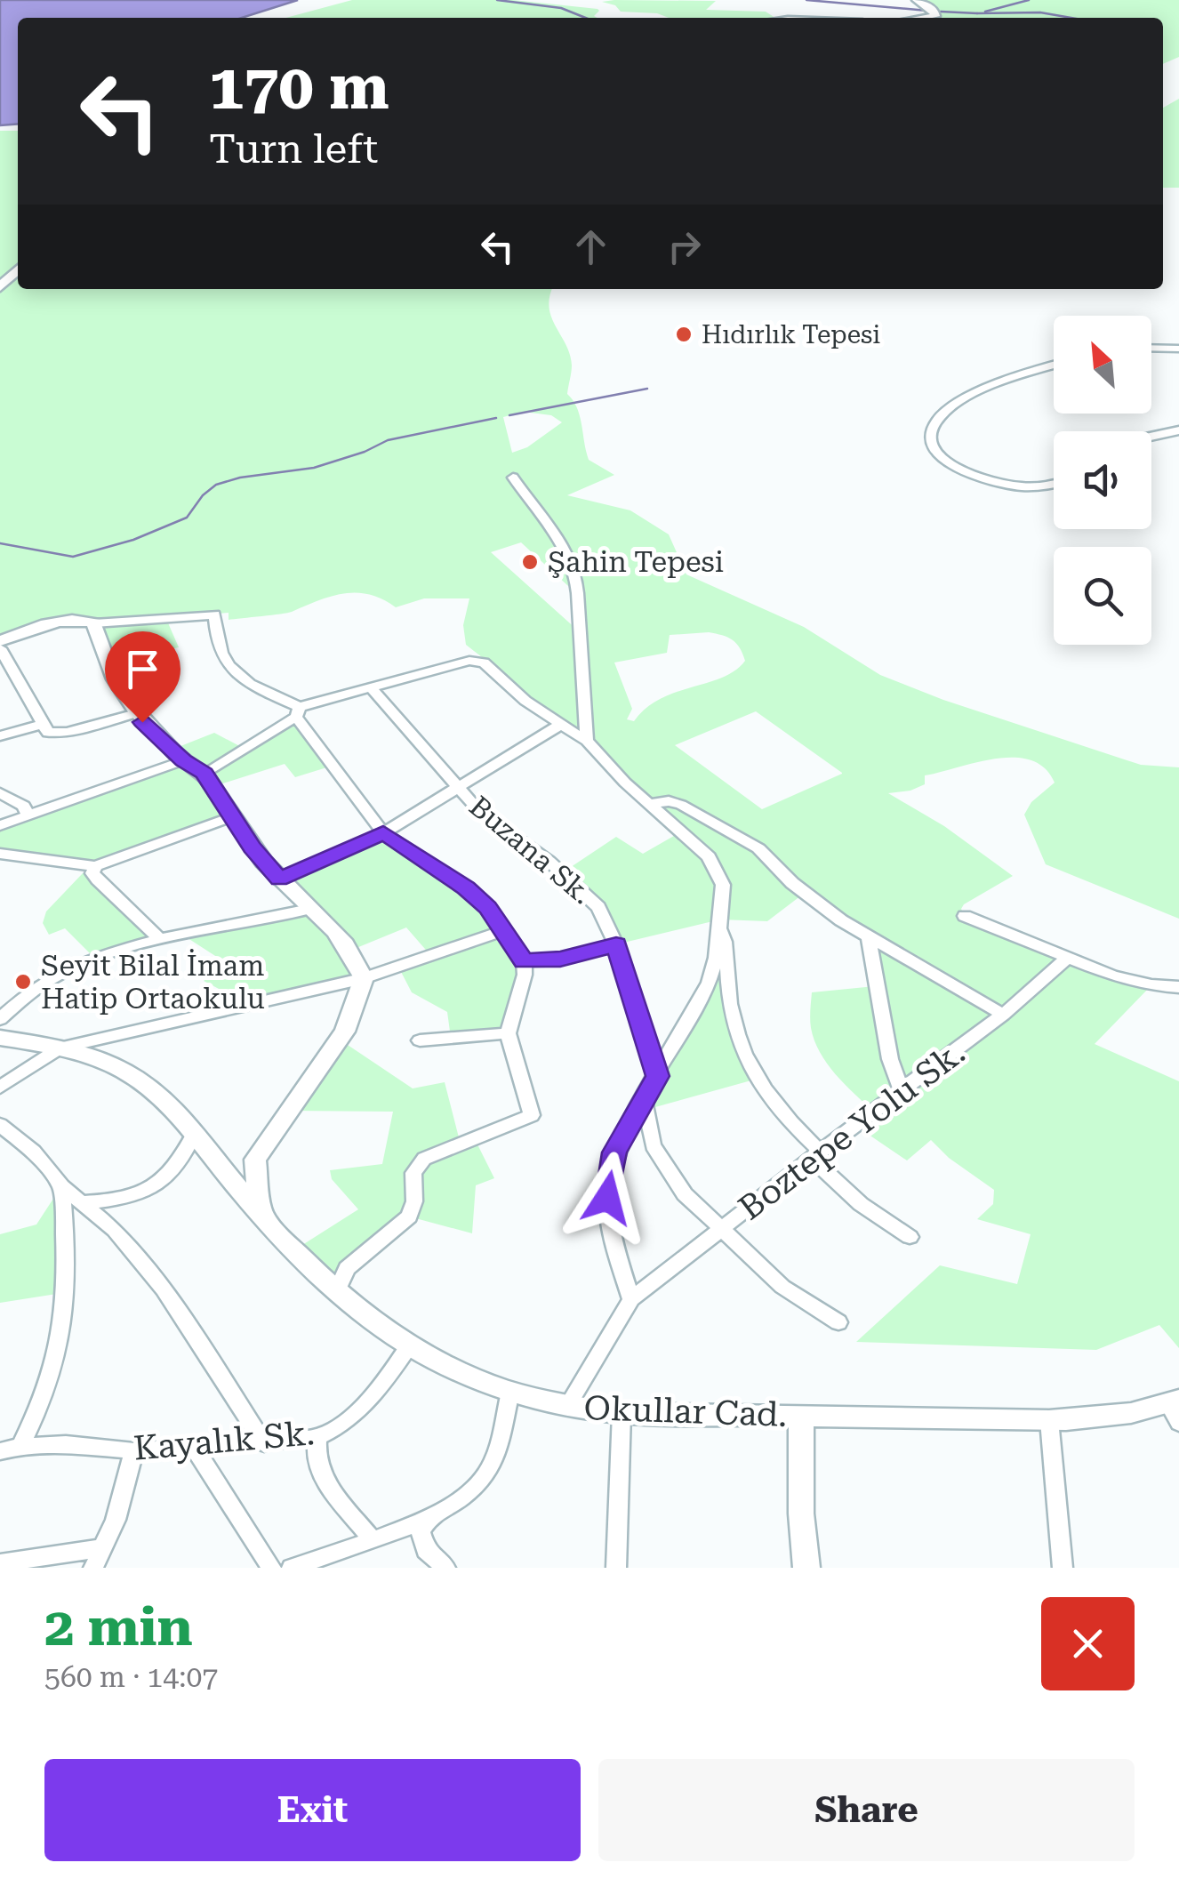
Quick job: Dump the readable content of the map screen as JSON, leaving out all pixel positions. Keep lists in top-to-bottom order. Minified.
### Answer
{"streets":{"street":["Buzana Sk.","Boztepe Yolu Sk.","Okullar Cad.","Kayalık Sk."]},"crossings":[["Okullar Cad.","Kayalık Sk."]],"places":["Hıdırlık Tepesi","Şahin Tepesi","Seyit Bilal İmam Hatip Ortaokulu"],"north":"top left","page":{"turn":["170 m","Turn left"],"heading":["2 min","560 m · 14:07"],"buttons":["Exit","Share"]}}
